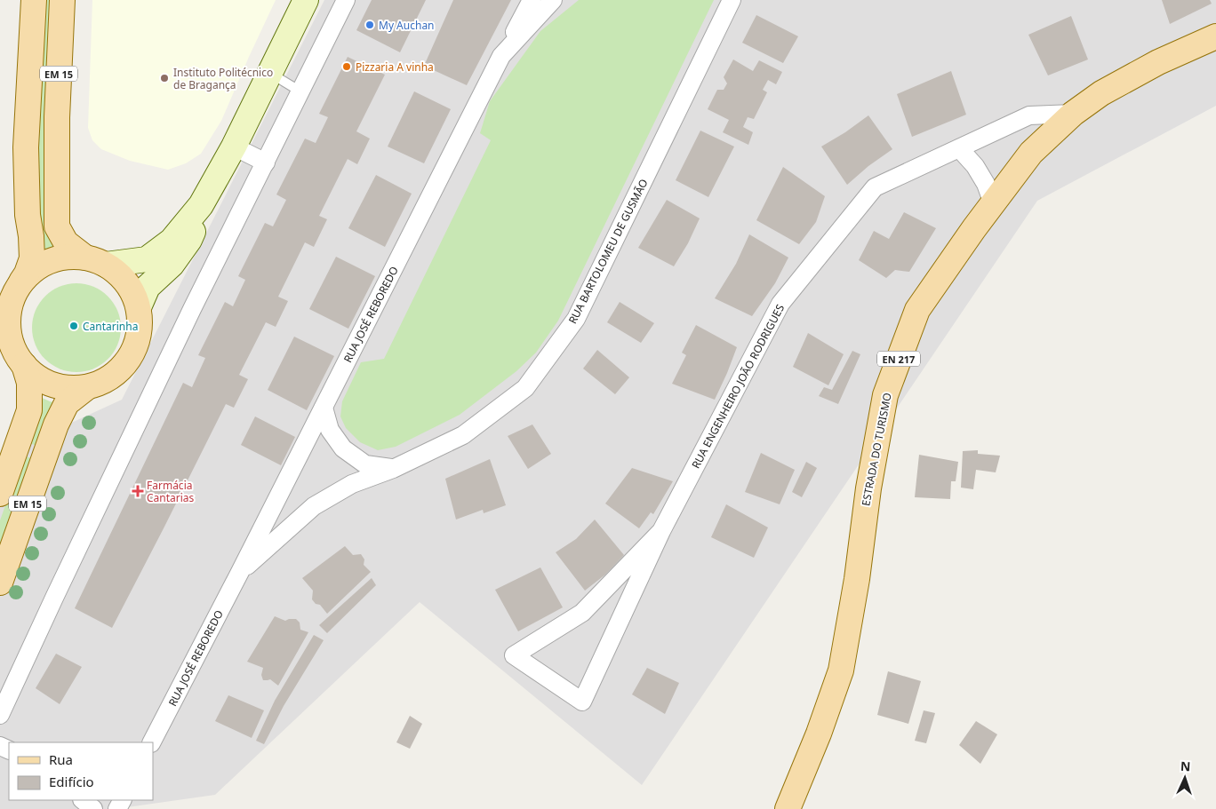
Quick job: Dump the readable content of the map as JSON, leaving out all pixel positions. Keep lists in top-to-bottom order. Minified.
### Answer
{"streets":{"main road":["EM 15","EN 217","ESTRADA DO TURISMO"],"street":["RUA BARTOLOMEU DE GUSMÃO","RUA JOSÉ REBOREDO","RUA ENGENHEIRO JOÃO RODRIGUES"]},"crossings":[["RUA BARTOLOMEU DE GUSMÃO","RUA JOSÉ REBOREDO"],["RUA ENGENHEIRO JOÃO RODRIGUES","ESTRADA DO TURISMO"]],"places":{"other":["My Auchan","Pizzaria A vinha","Instituto Politécnico de Bragança","Cantarinha"],"health":["Farmácia Cantarias"]},"legend":["Rua","Edifício"],"north":"top"}
